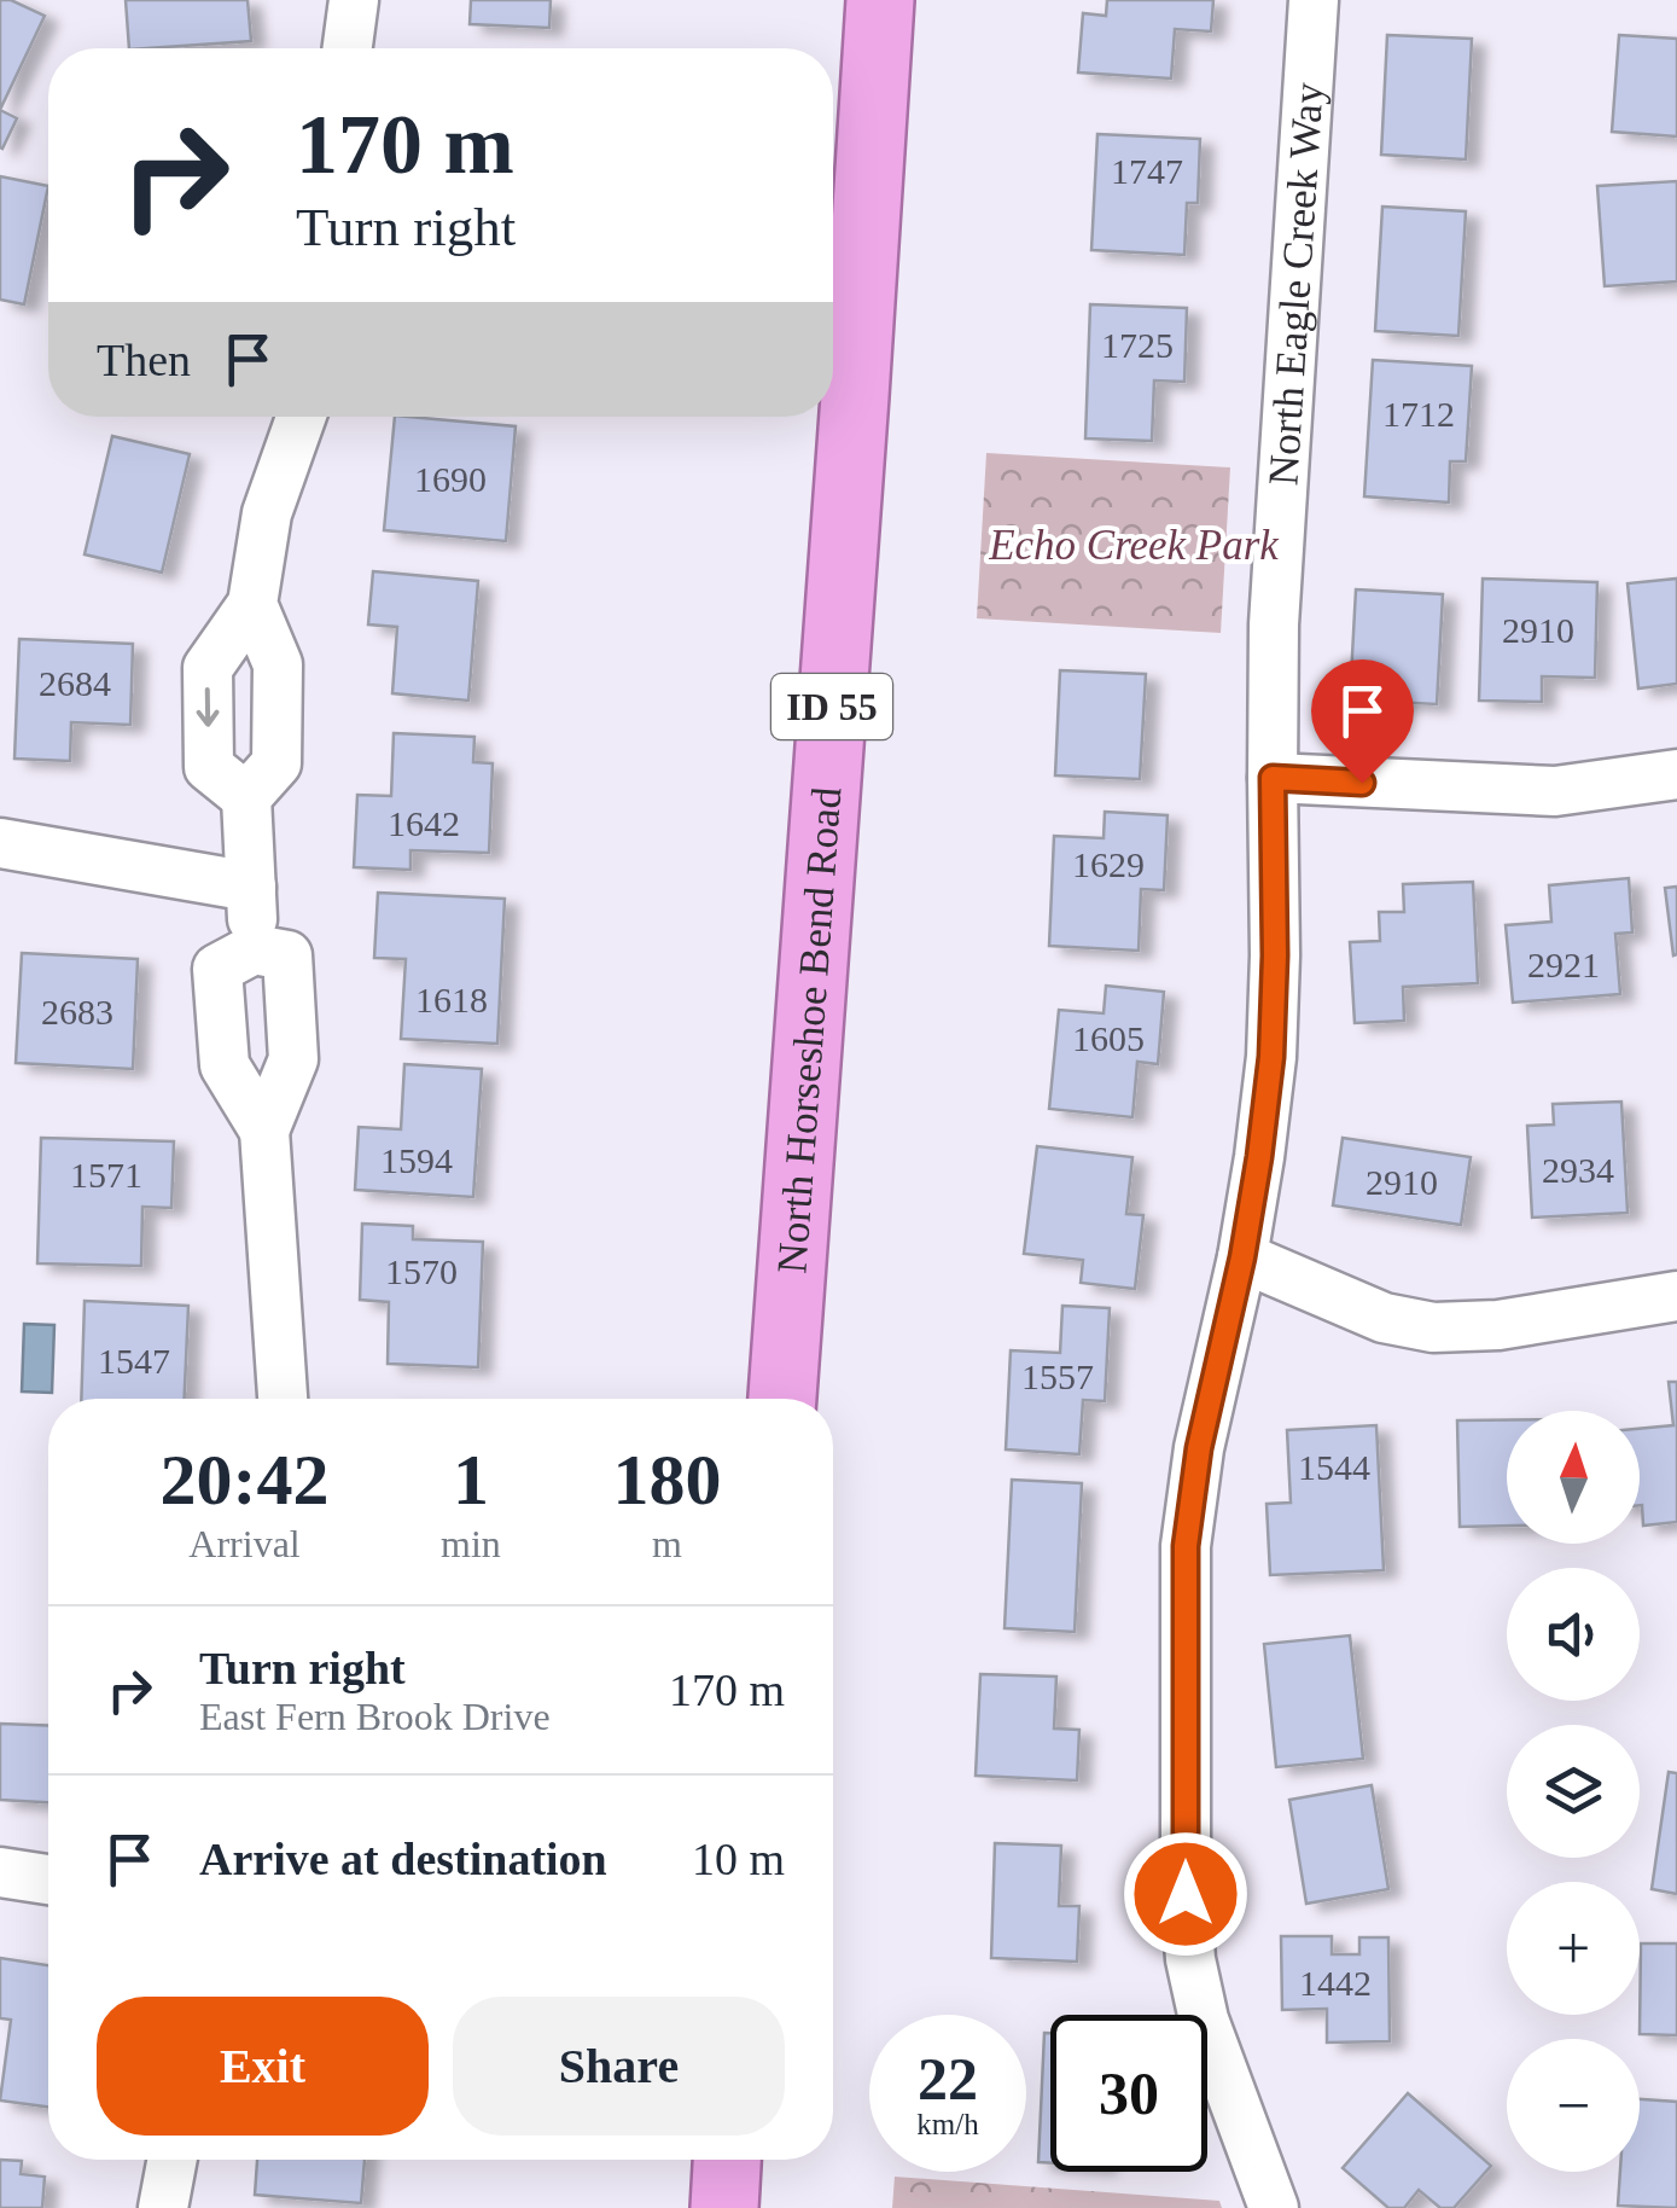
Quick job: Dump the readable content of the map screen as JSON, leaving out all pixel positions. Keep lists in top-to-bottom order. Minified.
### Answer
{"streets":{"highway":["ID 55","North Horseshoe Bend Road"],"street":["North Eagle Creek Way"]},"parks":["Echo Creek Park"],"house_numbers":["1747","1725","1712","1690","2910","2684","1642","1629","2921","1618","2683","1605","1594","2934","1571","2910","1570","1547","1557","1544","1442"],"north":"top","page":{"turn":["170 m","Turn right"],"then":"Then","eta":["20:42","Arrival","1","min","180","m"],"map_buttons":["+","−"],"list":[{"name":"Turn right","note":"East Fern Brook Drive","value":"170 m"},{"name":"Arrive at destination","value":"10 m"}],"buttons":["Exit","Share"],"speed":"22 km/h","limit":"30"}}
